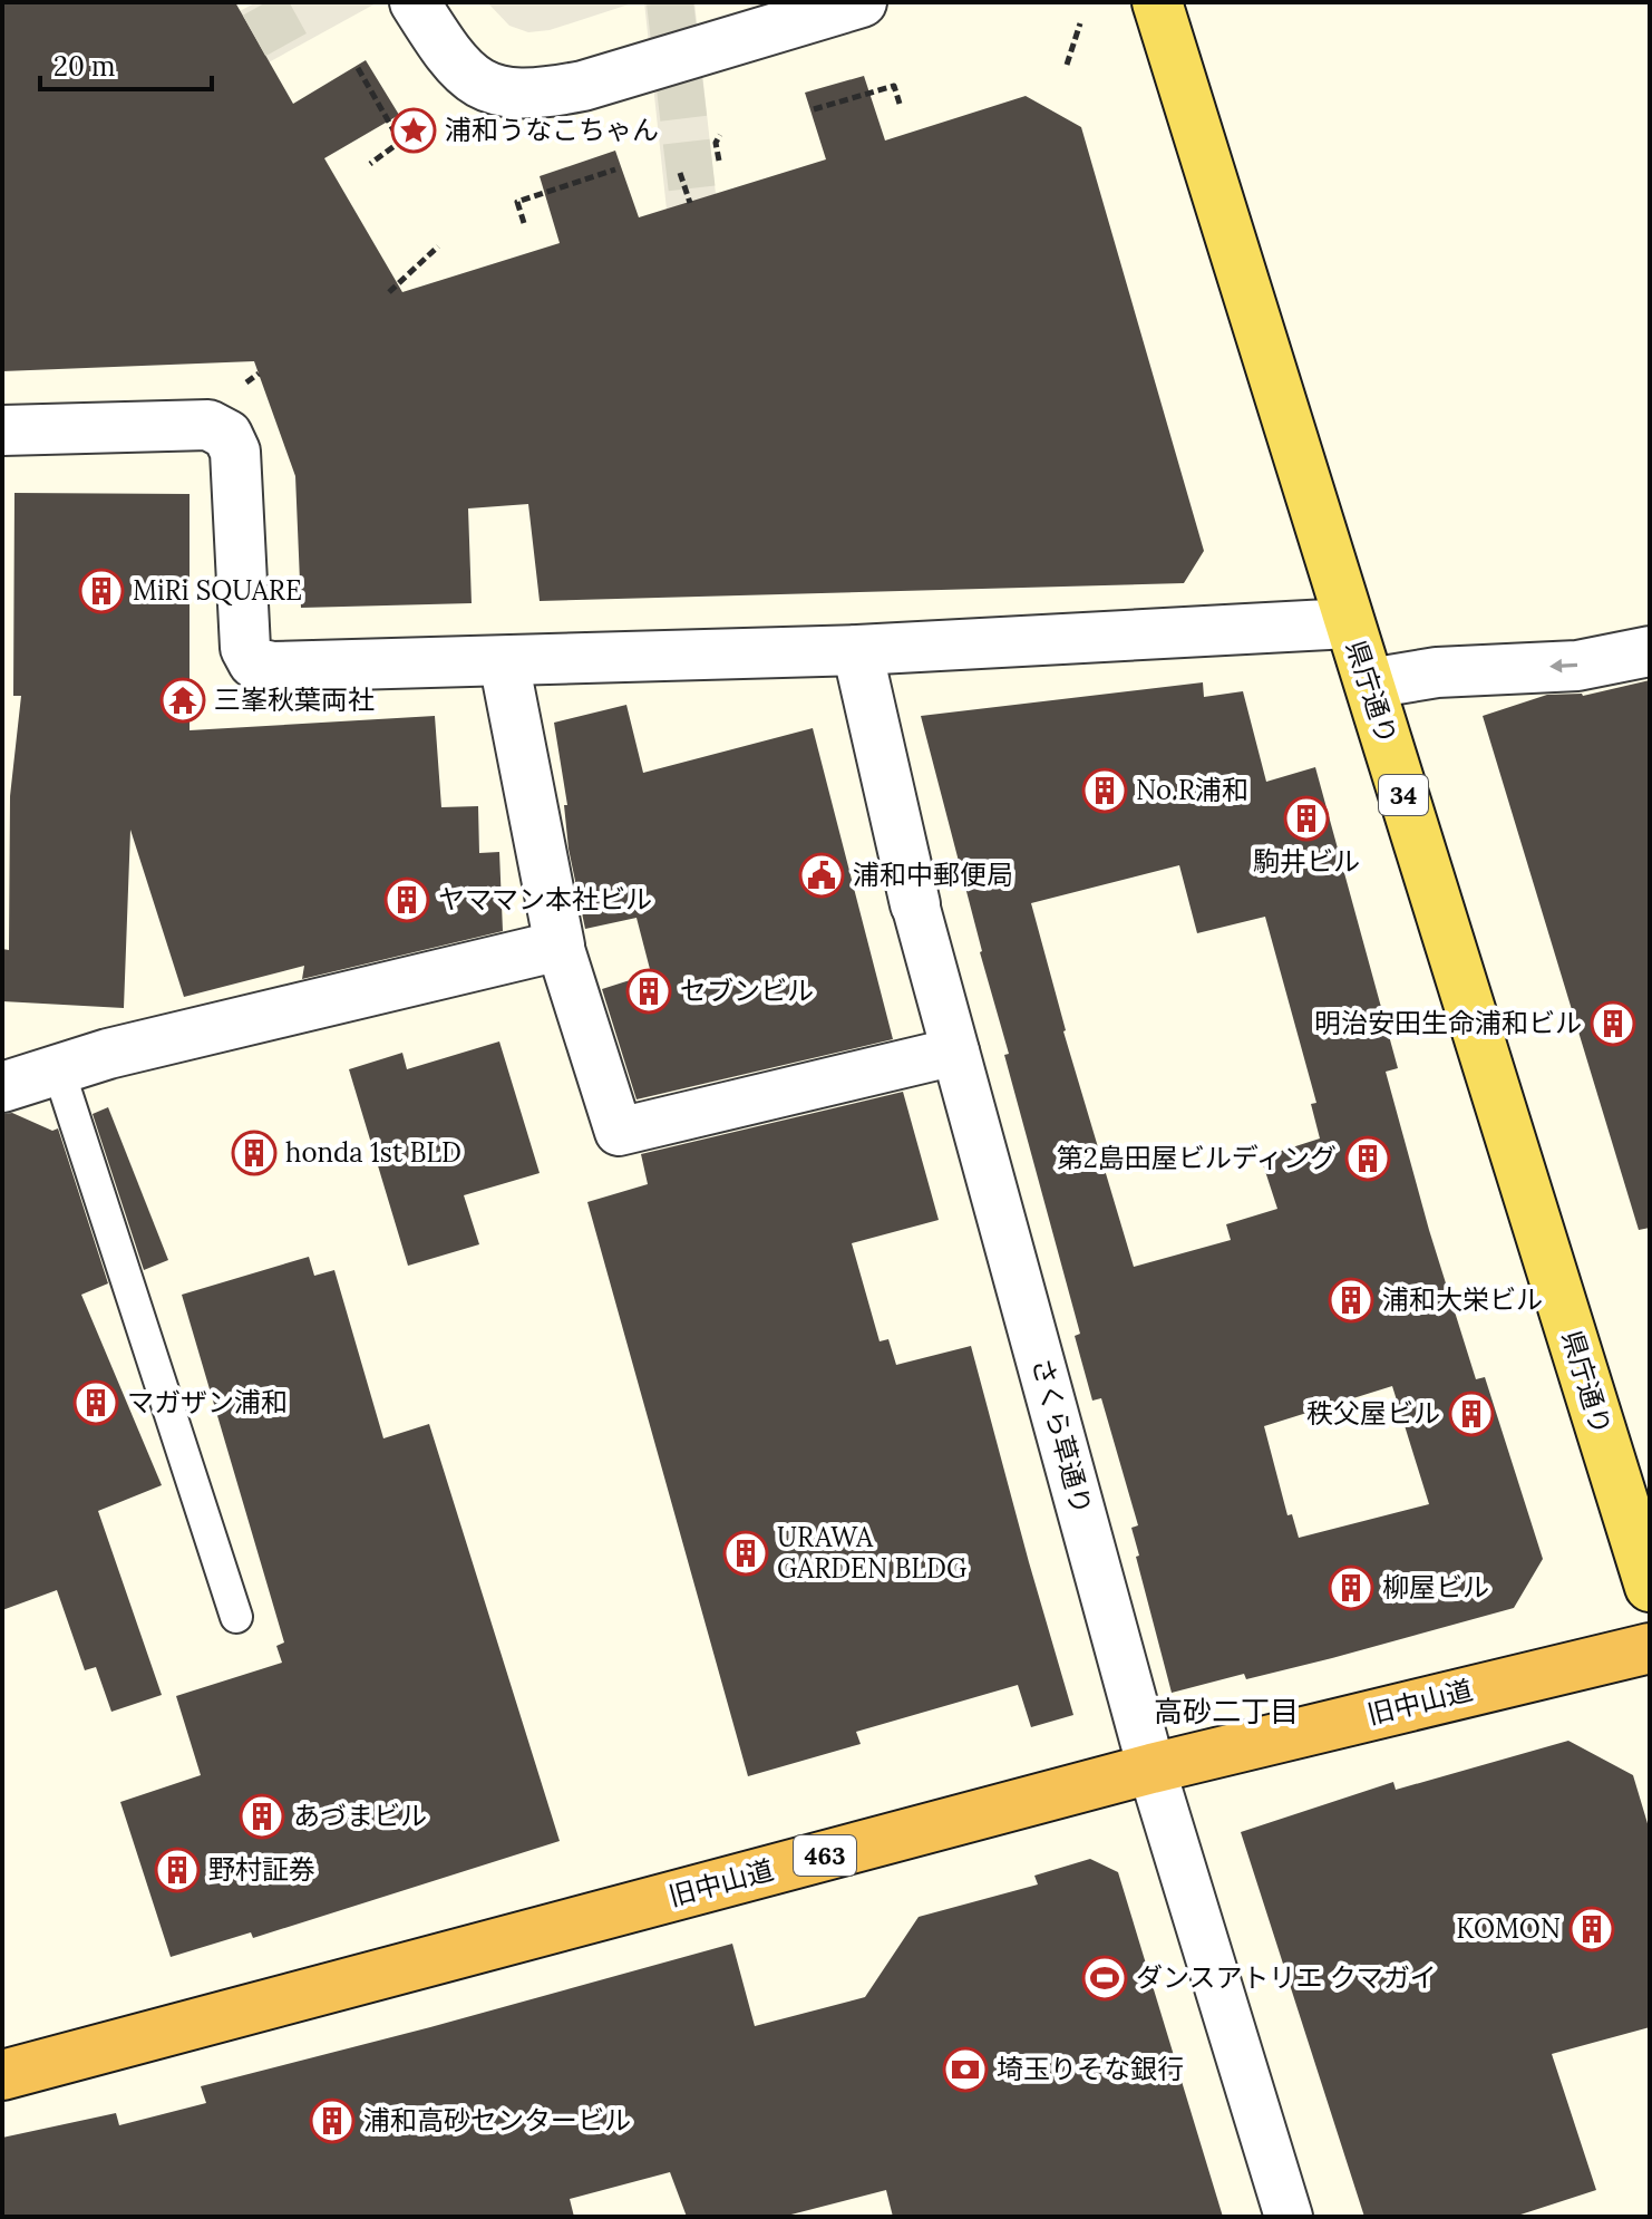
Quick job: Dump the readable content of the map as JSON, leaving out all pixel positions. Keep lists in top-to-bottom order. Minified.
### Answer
{"streets":{"highway":["旧中山道","463"],"main road":["県庁通り","34"],"street":["さくら草通り"]},"crossings":[["さくら草通り","旧中山道"]],"districts":["高砂二丁目"],"places":{"place":["浦和うなこちゃん"],"building":["MiRi SQUARE","No.R浦和","駒井ビル","ヤママン本社ビル","セブンビル","明治安田生命浦和ビル","honda 1st BLD","第2島田屋ビルディング","浦和大栄ビル","マガザン浦和","秩父屋ビル","URAWA GARDEN BLDG","柳屋ビル","あづまビル","野村証券","KOMON","浦和高砂センタービル"],"temple":["三峯秋葉両社"],"public building":["浦和中郵便局"],"sports":["ダンスアトリエ クマガイ"],"bank":["埼玉りそな銀行"]},"scale_bar":"20 m"}
